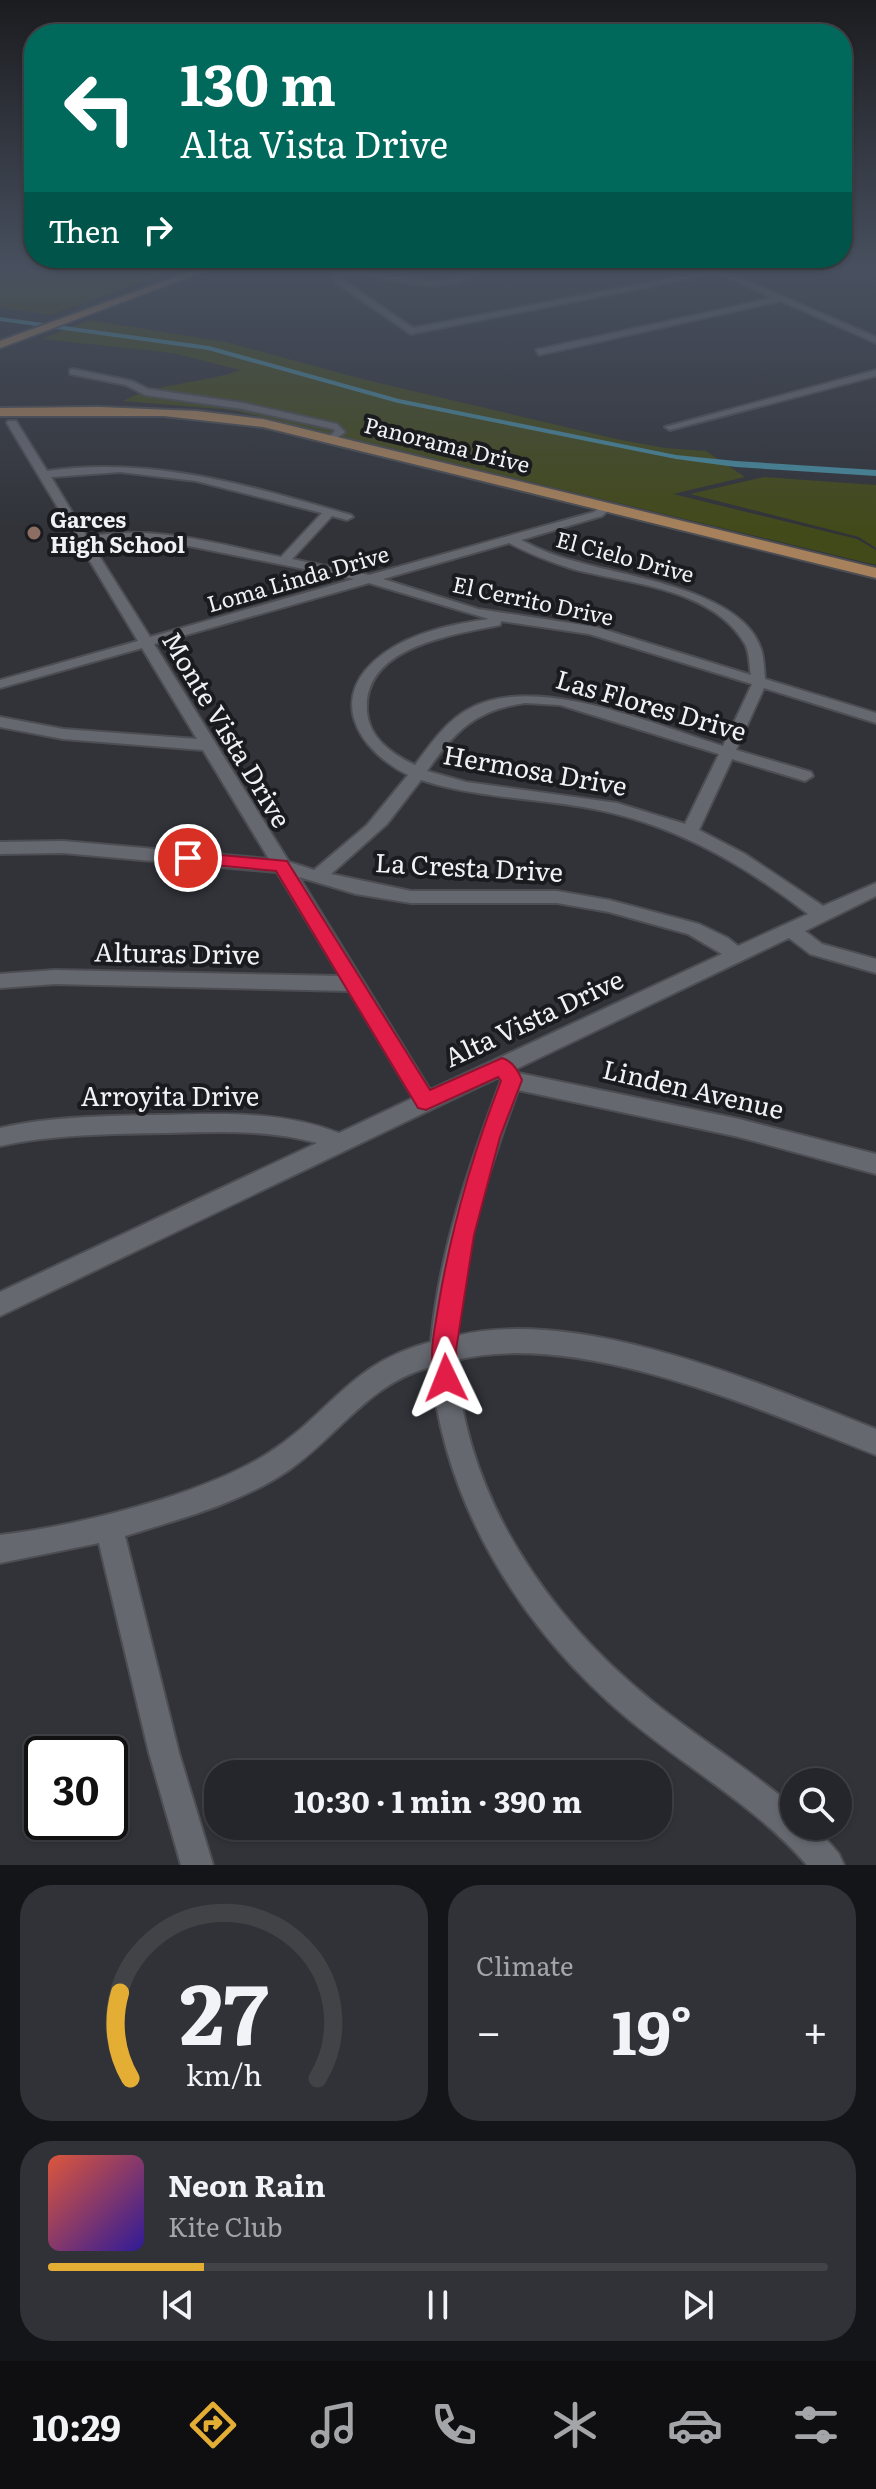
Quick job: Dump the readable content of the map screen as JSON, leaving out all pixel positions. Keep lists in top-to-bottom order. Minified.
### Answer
{"streets":{"main road":["Panorama Drive"],"street":["El Cielo Drive","Loma Linda Drive","El Cerrito Drive","Las Flores Drive","Monte Vista Drive","Hermosa Drive","La Cresta Drive","Alturas Drive","Alta Vista Drive","Linden Avenue","Arroyita Drive"]},"crossings":[["Panorama Drive","Loma Linda Drive"],["Panorama Drive","Monte Vista Drive"],["El Cielo Drive","Loma Linda Drive"],["El Cielo Drive","El Cerrito Drive"],["Loma Linda Drive","El Cerrito Drive"],["Loma Linda Drive","Monte Vista Drive"],["El Cerrito Drive","Monte Vista Drive"],["El Cerrito Drive","Hermosa Drive"],["Las Flores Drive","Hermosa Drive"],["Las Flores Drive","La Cresta Drive"],["Monte Vista Drive","La Cresta Drive"],["Monte Vista Drive","Alturas Drive"],["Monte Vista Drive","Alta Vista Drive"],["Hermosa Drive","Alta Vista Drive"],["La Cresta Drive","Alta Vista Drive"],["Alta Vista Drive","Linden Avenue"],["Alta Vista Drive","Arroyita Drive"]],"places":["Garces High School"],"page":{"turn":["130 m","Alta Vista Drive"],"then":"Then","limit":"30","trip":"10:30 · 1 min · 390 m","tile":"Climate","heat":["−","19°","+"],"song":["Neon Rain","Kite Club"],"tabs":"10:29","gauge":["27","km/h"]}}
